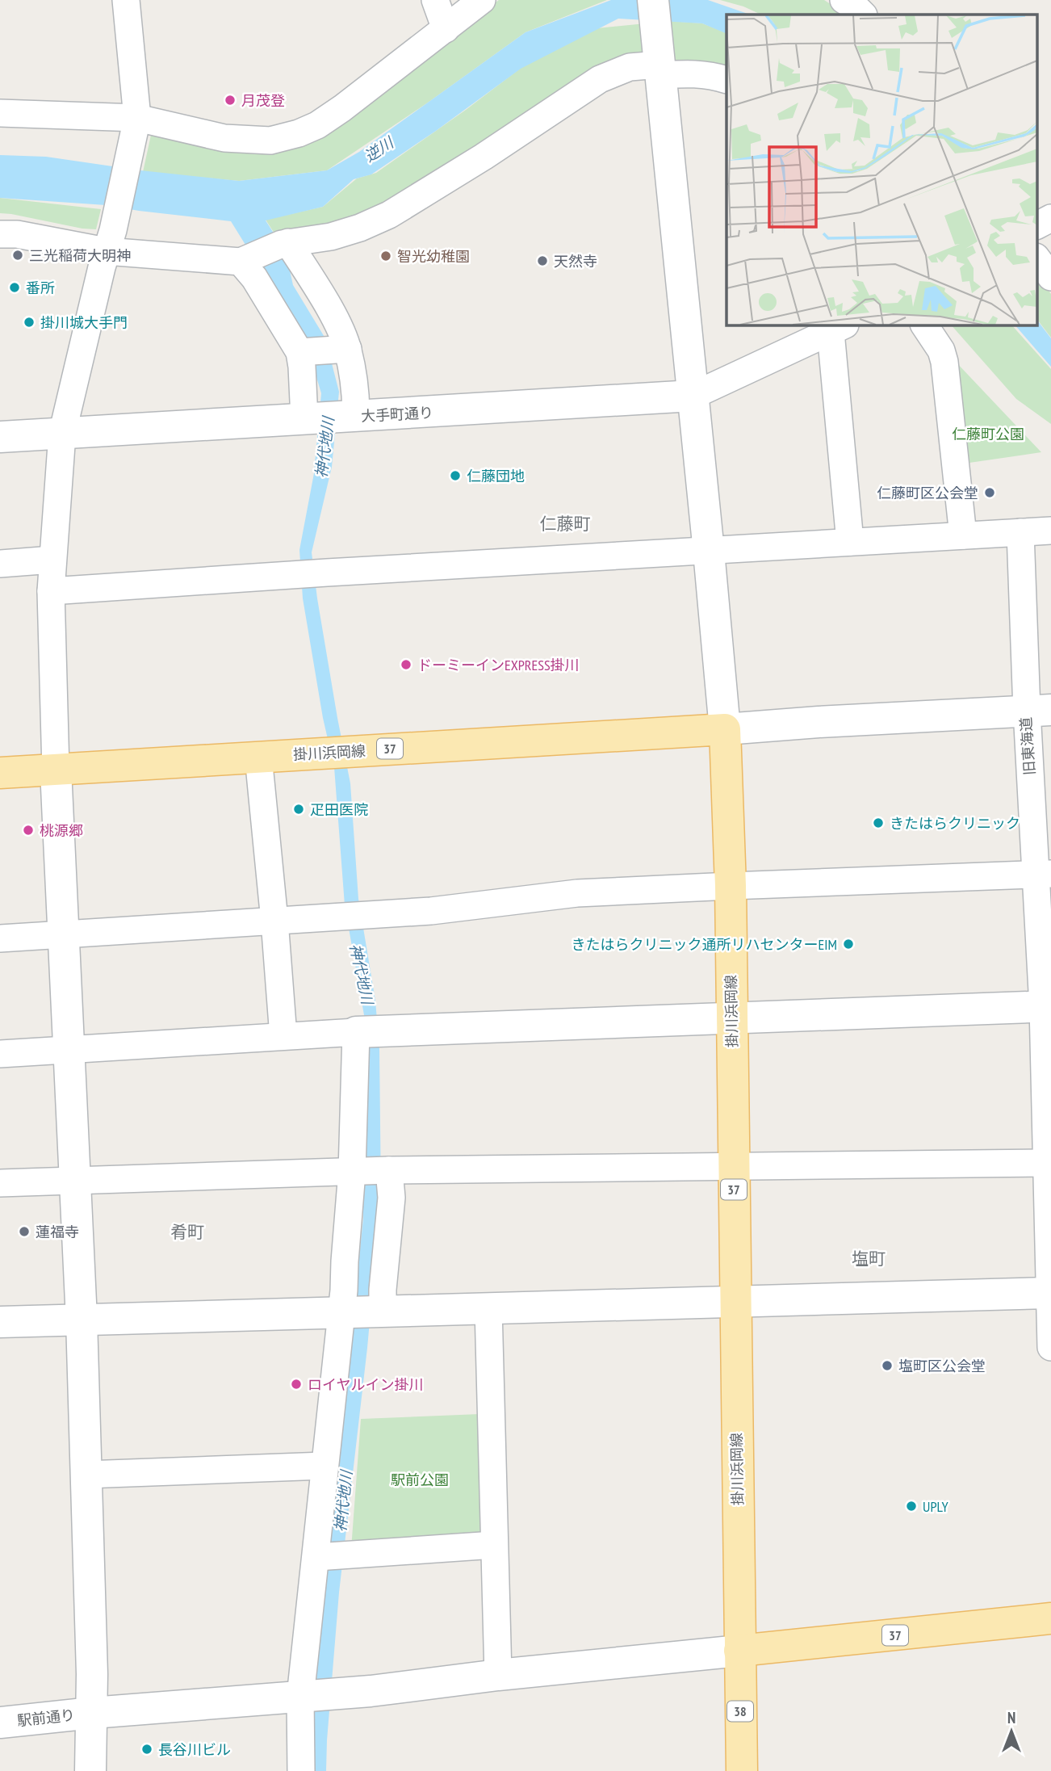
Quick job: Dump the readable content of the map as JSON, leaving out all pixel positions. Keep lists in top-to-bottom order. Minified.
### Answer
{"streets":{"main road":["37","掛川浜岡線","38"],"street":["大手町通り","旧東海道","駅前通り"]},"crossings":[["旧東海道","掛川浜岡線"],["37","掛川浜岡線"],["37","38"],["37","駅前通り"],["掛川浜岡線","38"],["掛川浜岡線","駅前通り"],["38","駅前通り"]],"districts":["仁藤町","肴町","塩町"],"water":["逆川","神代地川"],"parks":["仁藤町公園","駅前公園"],"places":["月茂登","三光稲荷大明神","智光幼稚園","天然寺","番所","掛川城大手門","仁藤団地","仁藤町区公会堂","ドーミーインEXPRESS掛川","疋田医院","きたはらクリニック","桃源郷","きたはらクリニック通所リハセンターEIM","蓮福寺","塩町区公会堂","ロイヤルイン掛川","UPLY","長谷川ビル"],"north":"top"}
